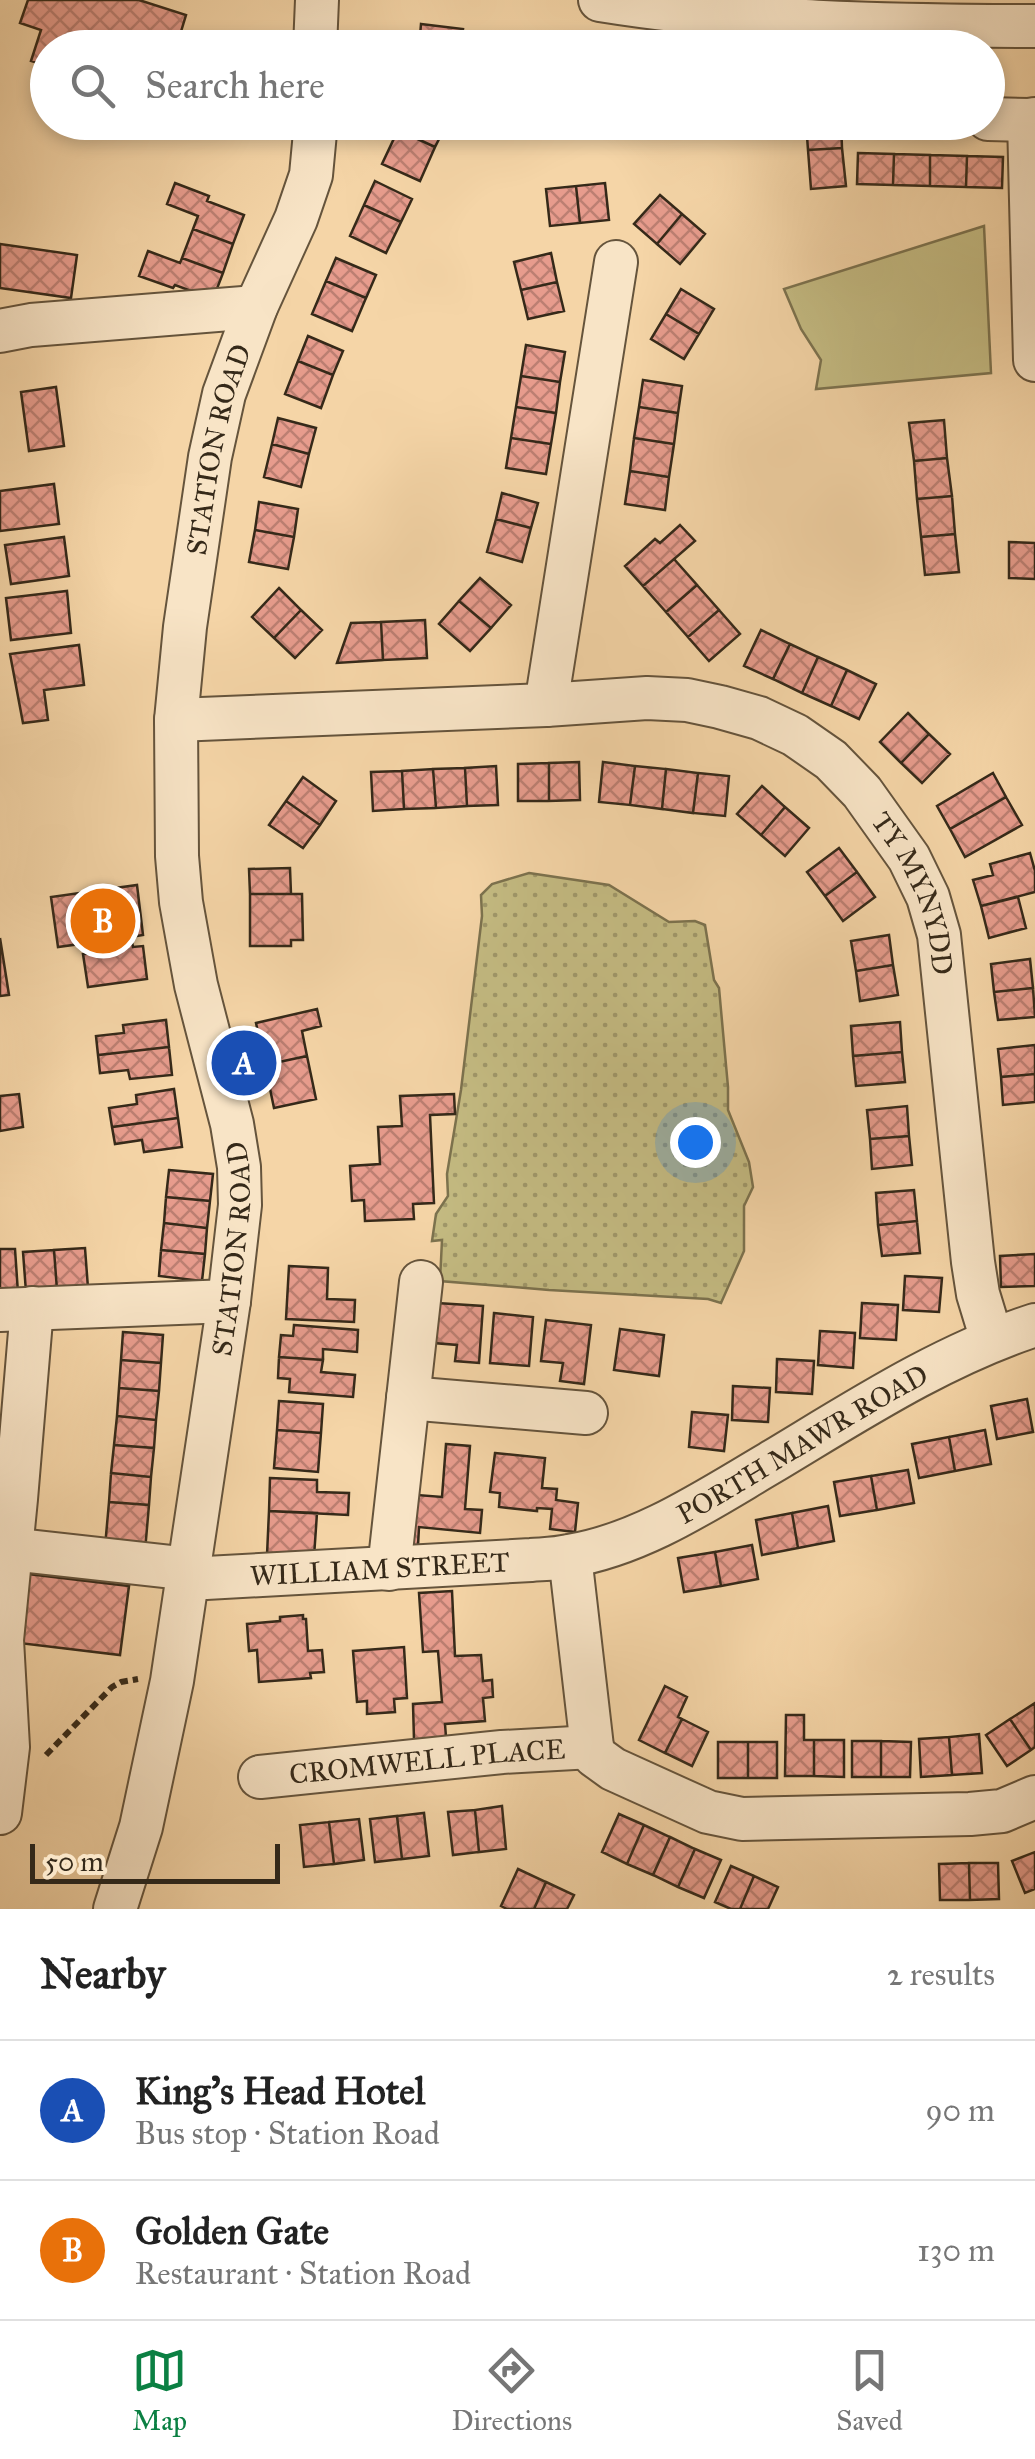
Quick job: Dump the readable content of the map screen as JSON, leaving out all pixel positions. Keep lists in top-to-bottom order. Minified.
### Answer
{"streets":{"street":["STATION ROAD","TY MYNYDD","PORTH MAWR ROAD","WILLIAM STREET","CROMWELL PLACE"]},"crossings":[["STATION ROAD","TY MYNYDD"],["STATION ROAD","WILLIAM STREET"],["TY MYNYDD","PORTH MAWR ROAD"],["PORTH MAWR ROAD","WILLIAM STREET"],["PORTH MAWR ROAD","CROMWELL PLACE"],["WILLIAM STREET","CROMWELL PLACE"]],"scale_bar":"50 m","page":{"search":"Search here","pins":["B","A"],"scale":"50 m","heading":["Nearby","2 results"],"list":[{"mark":"A","name":"King's Head Hotel","note":"Bus stop · Station Road","value":"90 m"},{"mark":"B","name":"Golden Gate","note":"Restaurant · Station Road","value":"130 m"}],"nav":["Map","Directions","Saved"]}}
